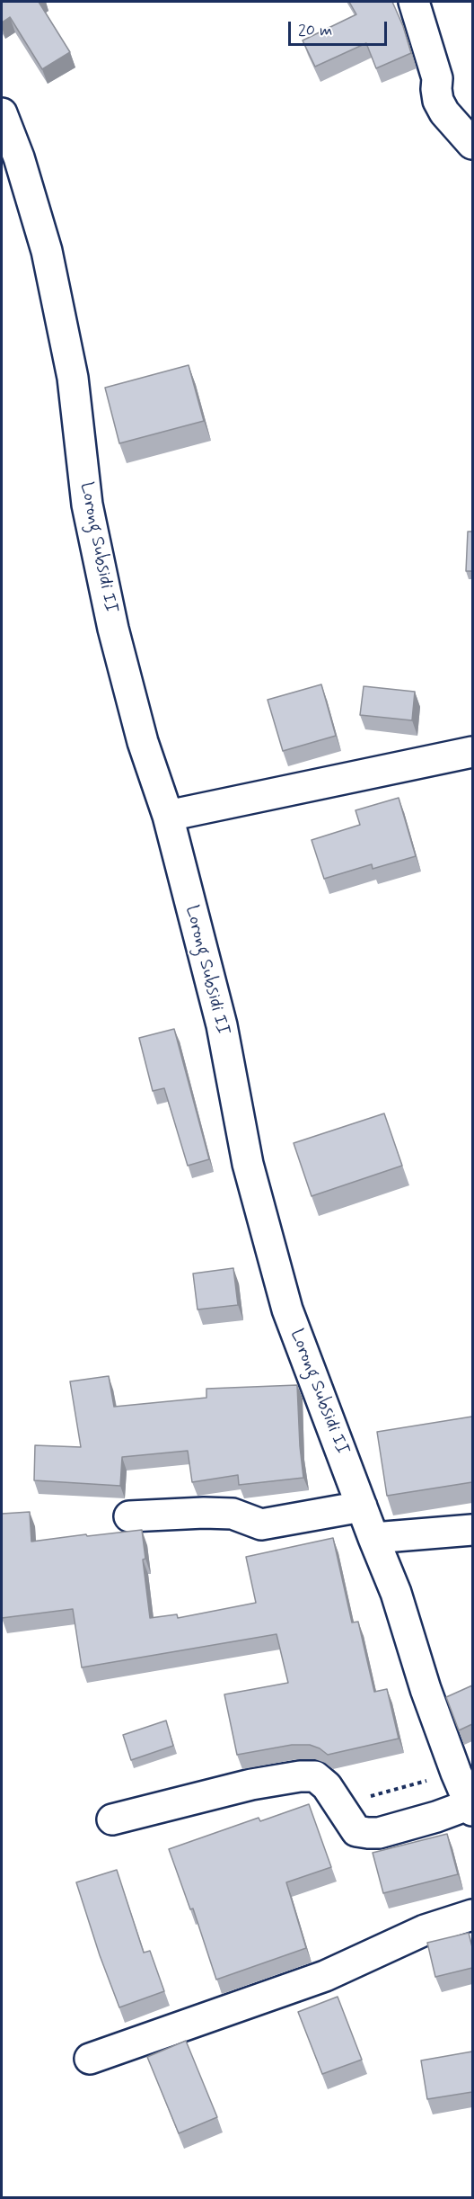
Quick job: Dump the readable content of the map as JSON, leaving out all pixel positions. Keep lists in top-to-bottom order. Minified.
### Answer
{"streets":{"street":["Lorong Subsidi II"]},"scale_bar":"20 m"}
